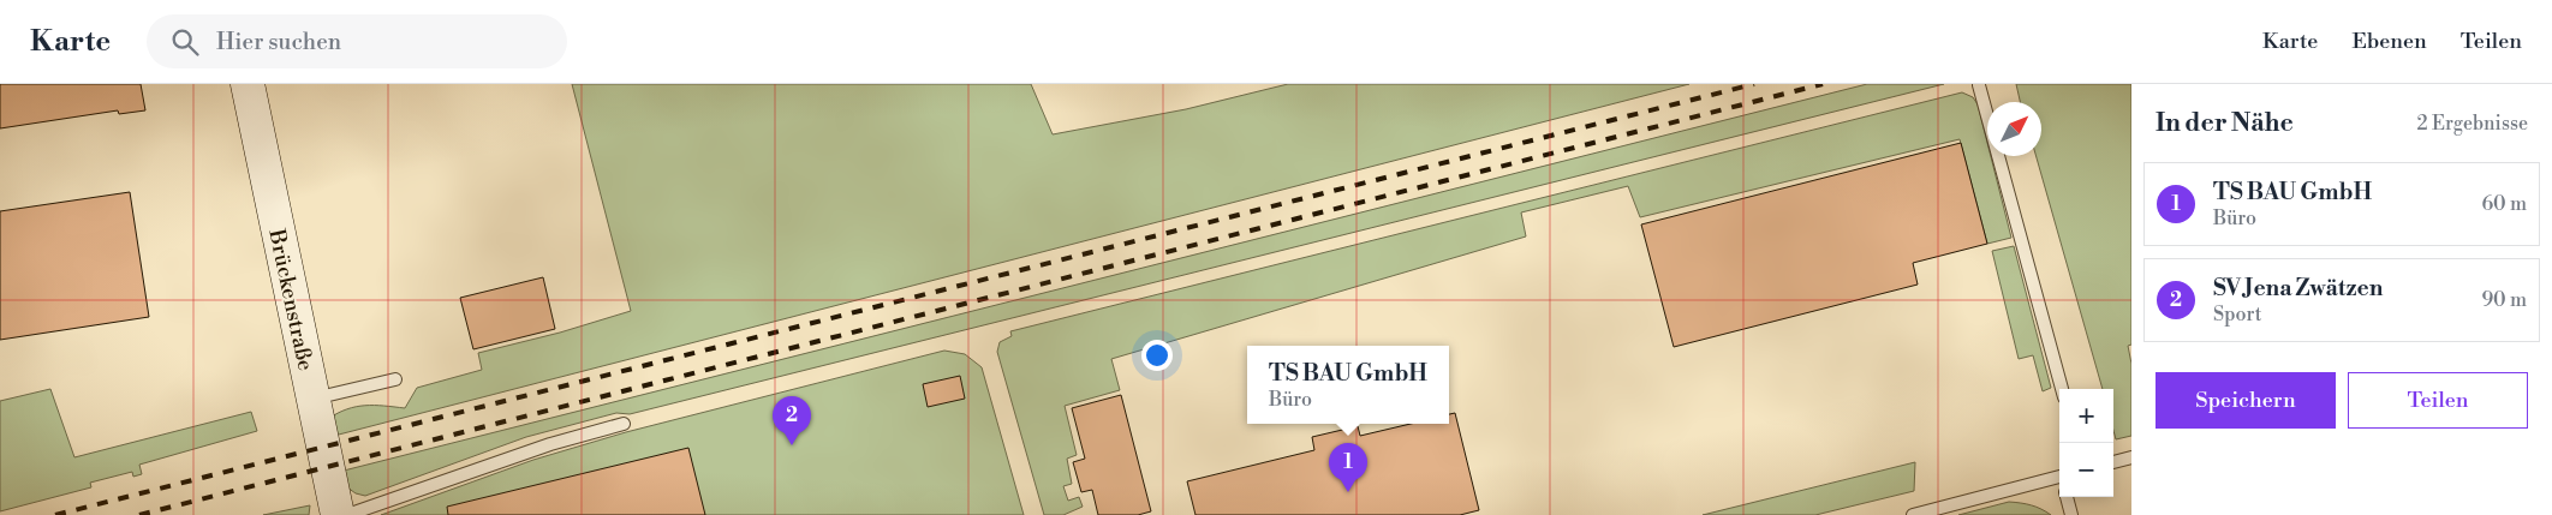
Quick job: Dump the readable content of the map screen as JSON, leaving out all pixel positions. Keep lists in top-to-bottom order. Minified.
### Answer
{"streets":{"street":["Brückenstraße"]},"north":"top right","page":{"header":"Karte","search":"Hier suchen","nav":["Karte","Ebenen","Teilen"],"heading":["In der Nähe","2 Ergebnisse"],"list":[{"mark":"1","name":"TS BAU GmbH","note":"Büro","value":"60 m"},{"mark":"2","name":"SV Jena Zwätzen","note":"Sport","value":"90 m"}],"popup":["TS BAU GmbH","Büro"],"buttons":["Speichern","Teilen"],"map_buttons":["+","−"],"pins":["2","1"]}}
